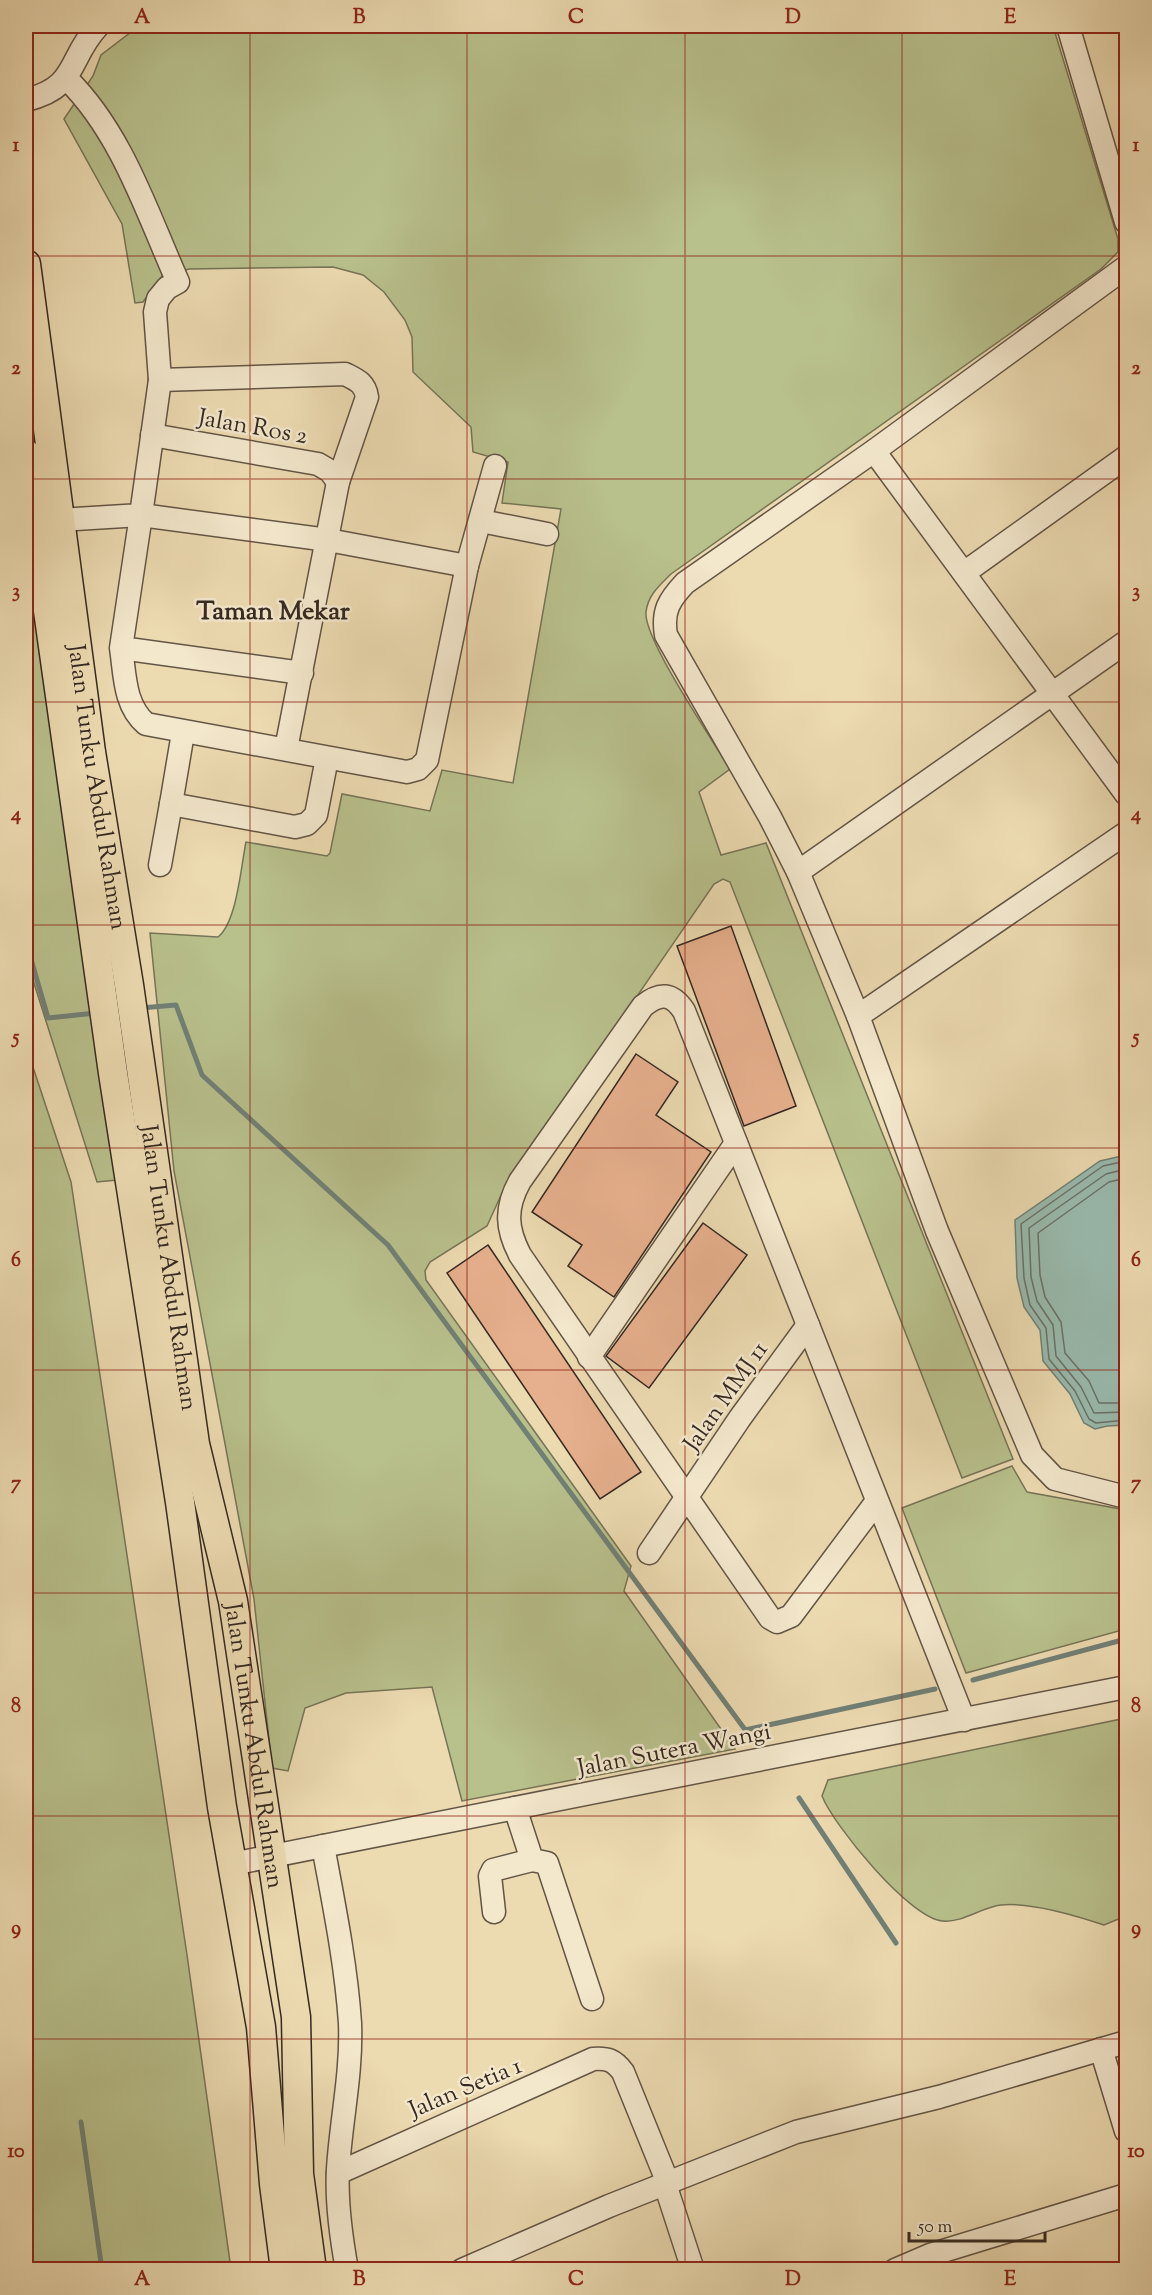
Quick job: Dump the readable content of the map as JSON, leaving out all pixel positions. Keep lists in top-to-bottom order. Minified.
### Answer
{"streets":{"main road":["Jalan Tunku Abdul Rahman"],"street":["Jalan Ros 2","Jalan MMJ 11","Jalan Sutera Wangi","Jalan Setia 1"]},"crossings":[["Jalan Tunku Abdul Rahman","Jalan Sutera Wangi"]],"districts":["Taman Mekar"],"scale_bar":"50 m","grid":{"columns":["A","B","C","D","E"],"rows":["1","2","3","4","5","6","7","8","9","10"]}}
